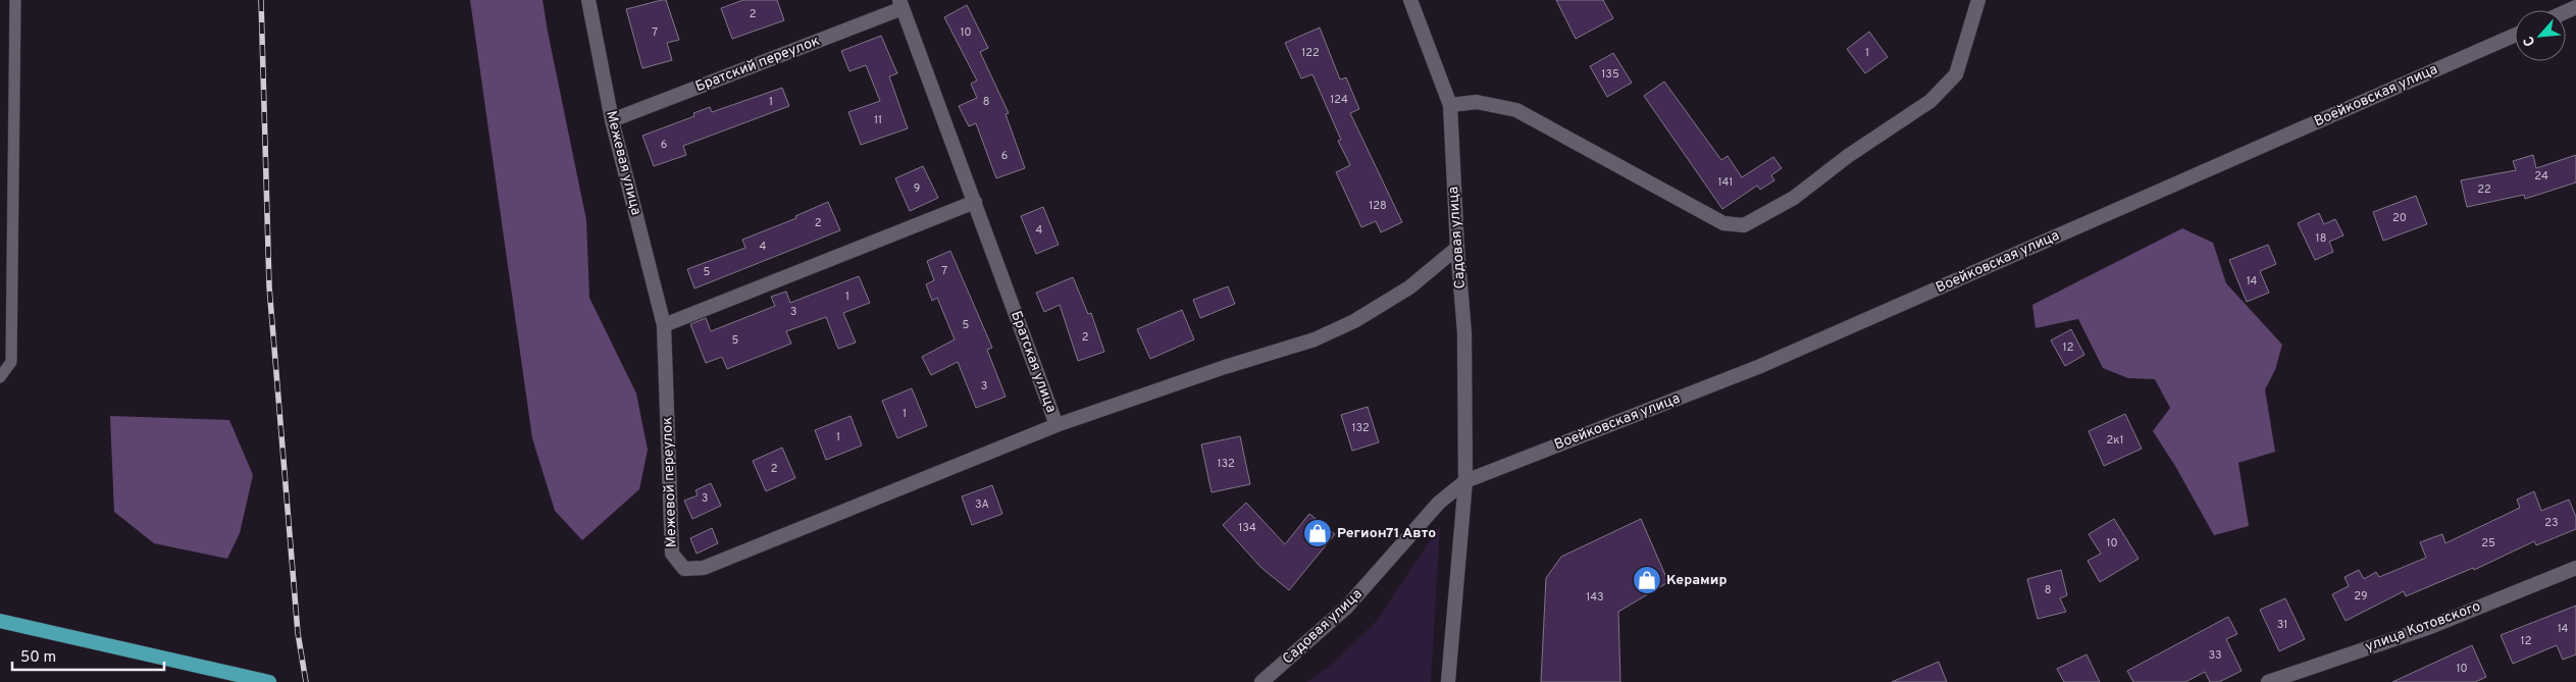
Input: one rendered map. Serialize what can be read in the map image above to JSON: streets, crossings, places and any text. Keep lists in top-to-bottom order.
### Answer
{
  "streets": {
    "street": [
      "Братский переулок",
      "Воейковская улица",
      "Межевая улица",
      "Садовая улица",
      "Братская улица",
      "Межевой переулок",
      "улица Котовского"
    ]
  },
  "crossings": [
    ["Братский переулок", "Межевая улица"],
    ["Братский переулок", "Братская улица"],
    ["Воейковская улица", "Садовая улица"],
    ["Межевая улица", "Межевой переулок"],
    ["Садовая улица", "Братская улица"],
    ["Братская улица", "Межевой переулок"]
  ],
  "places": {
    "shop": ["Регион71 Авто", "Керамир"]
  },
  "house_numbers": [
    "2",
    "7",
    "10",
    "122",
    "1",
    "135",
    "124",
    "1",
    "8",
    "11",
    "6",
    "6",
    "24",
    "141",
    "9",
    "22",
    "128",
    "20",
    "2",
    "4",
    "18",
    "4",
    "7",
    "5",
    "14",
    "1",
    "3",
    "5",
    "2",
    "5",
    "12",
    "3",
    "1",
    "132",
    "1",
    "2к1",
    "132",
    "2",
    "3",
    "3А",
    "23",
    "134",
    "10",
    "25",
    "8",
    "29",
    "143",
    "31",
    "14",
    "12",
    "33",
    "10"
  ],
  "scale_bar": "50 m",
  "north": "bottom left"
}
